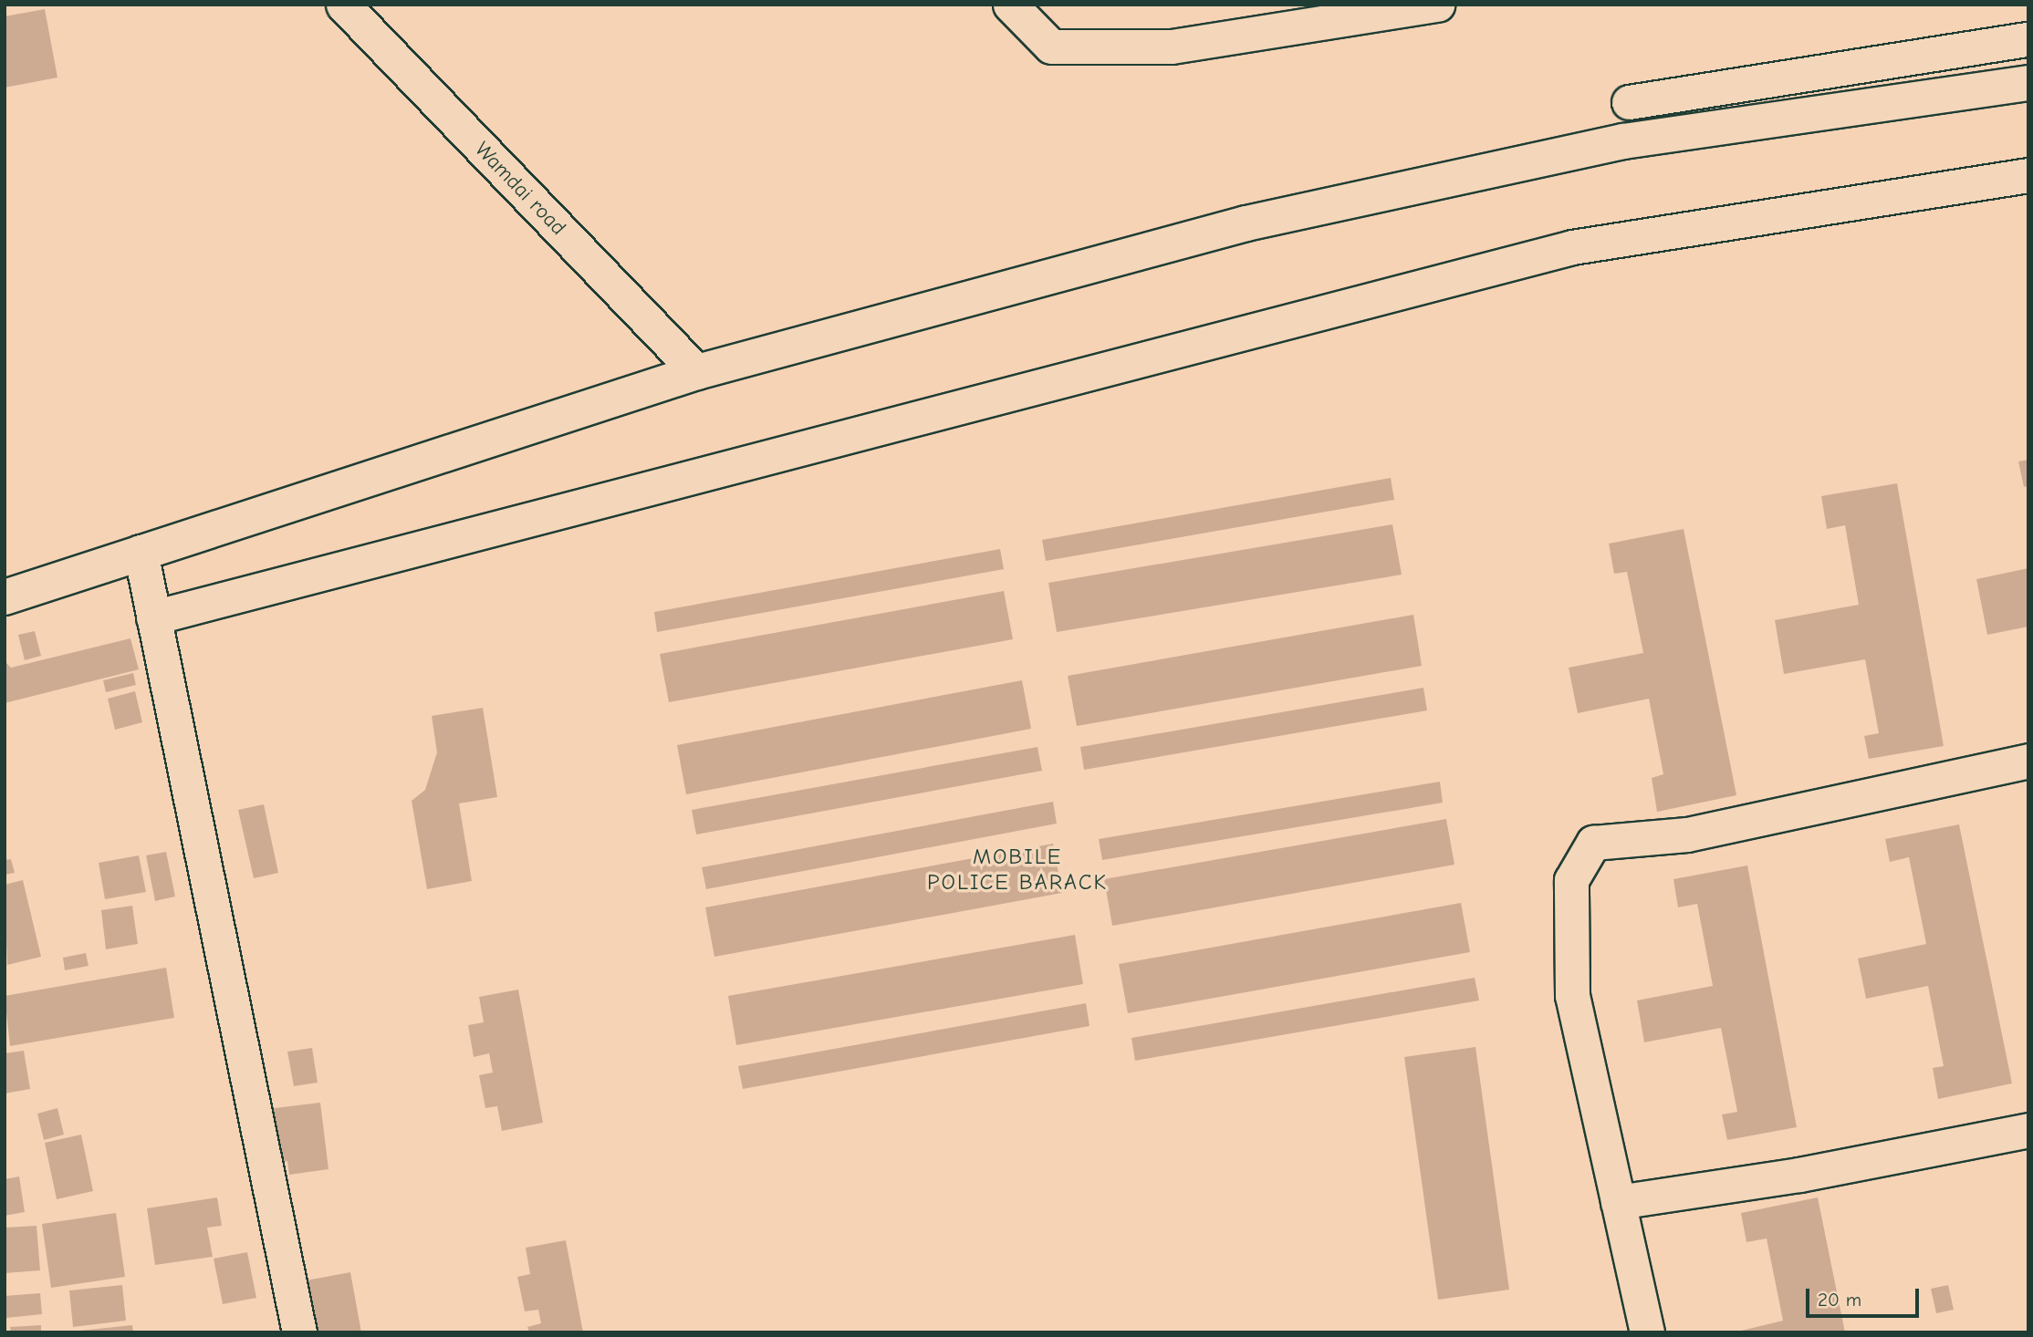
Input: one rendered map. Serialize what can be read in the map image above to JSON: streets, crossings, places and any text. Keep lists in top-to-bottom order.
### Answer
{
  "streets": {
    "street": ["Wamdai road"]
  },
  "districts": ["MOBILE POLICE BARACK"],
  "scale_bar": "20 m"
}
